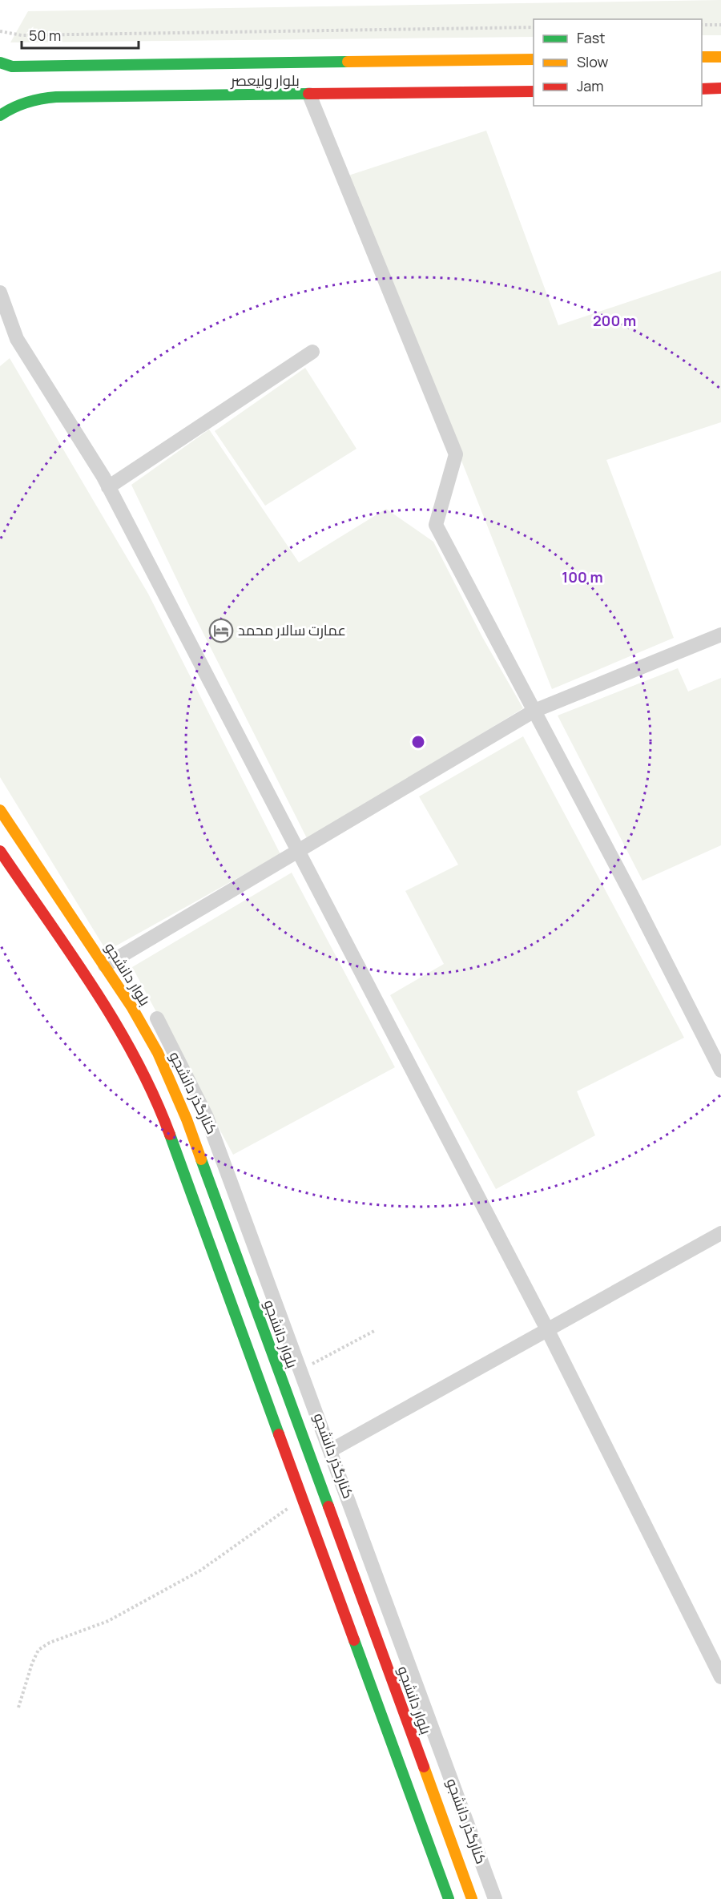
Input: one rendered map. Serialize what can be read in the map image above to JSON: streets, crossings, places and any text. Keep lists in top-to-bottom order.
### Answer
{
  "streets": {
    "main road": ["بلوار ولیعصر", "بلوار دانشجو"],
    "street": ["کنارگذر دانشجو"]
  },
  "places": {
    "hotel": ["عمارت سالار محمد"]
  },
  "legend": ["Fast", "Slow", "Jam"],
  "scale_bar": "50 m",
  "rings": ["200 m", "100 m"]
}
